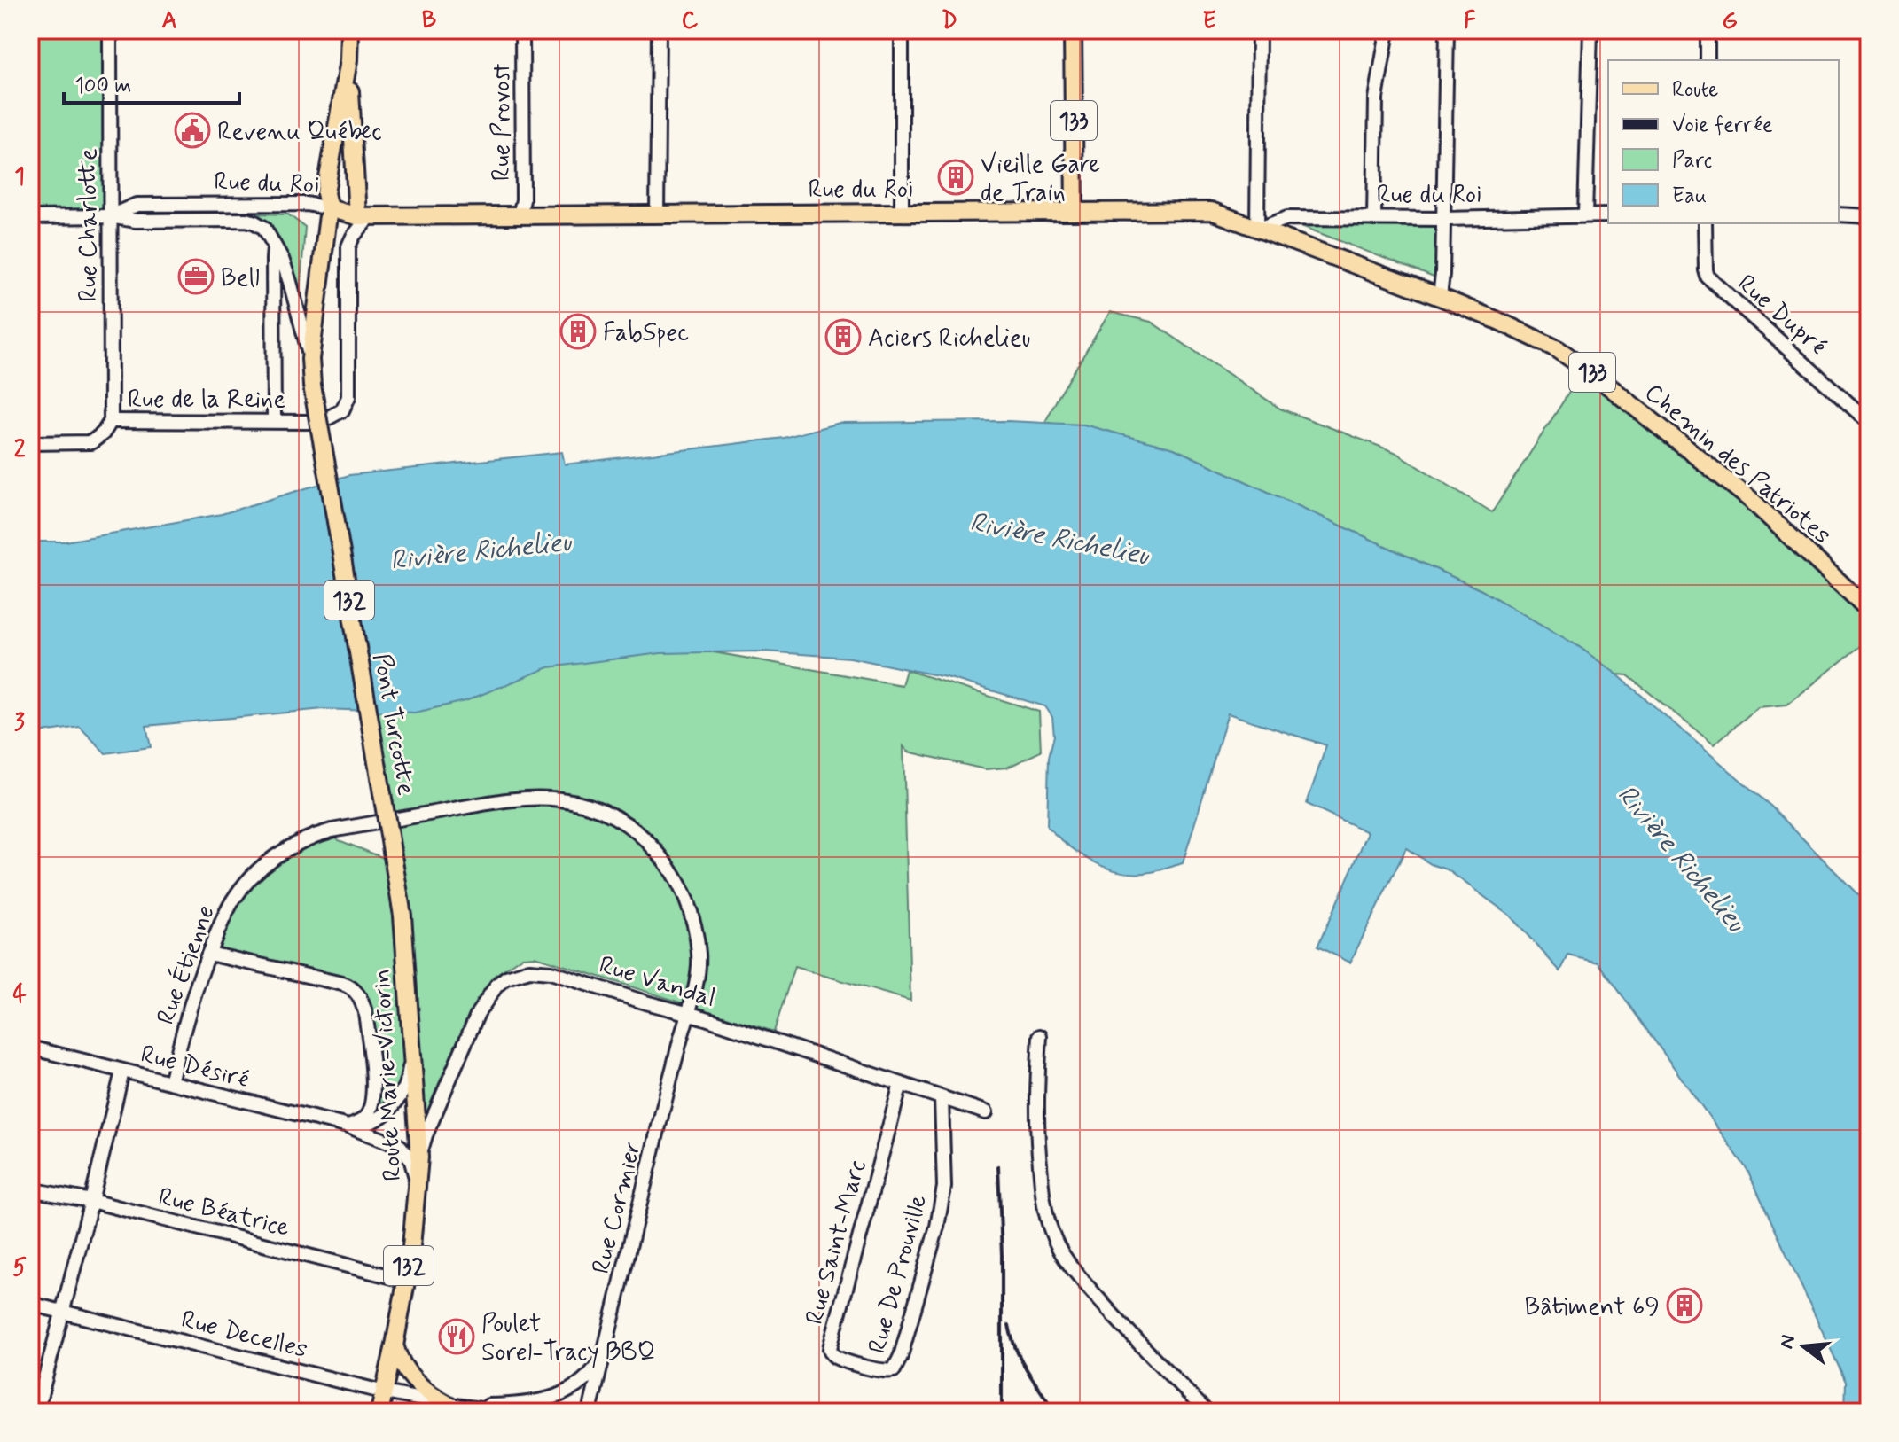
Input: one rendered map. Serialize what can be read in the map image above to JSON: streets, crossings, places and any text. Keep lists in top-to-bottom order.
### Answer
{
  "streets": {
    "main road": [
      "133",
      "Rue du Roi",
      "Chemin des Patriotes",
      "132",
      "Pont Turcotte",
      "Route Marie-Victorin"
    ],
    "street": [
      "Rue Provost",
      "Rue Charlotte",
      "Rue Dupré",
      "Rue de la Reine",
      "Rue Étienne",
      "Rue Vandal",
      "Rue Désiré",
      "Rue Cormier",
      "Rue Béatrice",
      "Rue Saint-Marc",
      "Rue De Prouville",
      "Rue Decelles"
    ]
  },
  "crossings": [
    ["133", "Rue du Roi"],
    ["Rue Provost", "Rue du Roi"],
    ["Rue du Roi", "Rue Charlotte"],
    ["Rue du Roi", "Chemin des Patriotes"],
    ["Rue du Roi", "132"],
    ["Rue du Roi", "Pont Turcotte"],
    ["Rue Charlotte", "Rue de la Reine"],
    ["132", "Pont Turcotte"],
    ["Pont Turcotte", "Route Marie-Victorin"],
    ["Rue Étienne", "Rue Vandal"],
    ["Rue Étienne", "Rue Désiré"],
    ["Rue Étienne", "Rue Cormier"],
    ["Rue Vandal", "Route Marie-Victorin"],
    ["Rue Vandal", "Rue Cormier"],
    ["Rue Vandal", "Rue Saint-Marc"],
    ["Rue Vandal", "Rue De Prouville"],
    ["Rue Désiré", "Route Marie-Victorin"],
    ["Route Marie-Victorin", "Rue Béatrice"],
    ["Route Marie-Victorin", "Rue Decelles"],
    ["Rue Saint-Marc", "Rue De Prouville"]
  ],
  "water": ["Rivière Richelieu"],
  "places": {
    "public building": ["Revenu Québec"],
    "building": [
      "Vieille Gare de Train",
      "FabSpec",
      "Aciers Richelieu",
      "Bâtiment 69"
    ],
    "office": ["Bell"],
    "restaurant": ["Poulet Sorel-Tracy BBQ"]
  },
  "legend": [
    "Route",
    "Voie ferrée",
    "Parc",
    "Eau"
  ],
  "scale_bar": "100 m",
  "north": "left",
  "grid": {
    "columns": [
      "A",
      "B",
      "C",
      "D",
      "E",
      "F",
      "G"
    ],
    "rows": [
      "1",
      "2",
      "3",
      "4",
      "5"
    ]
  }
}
